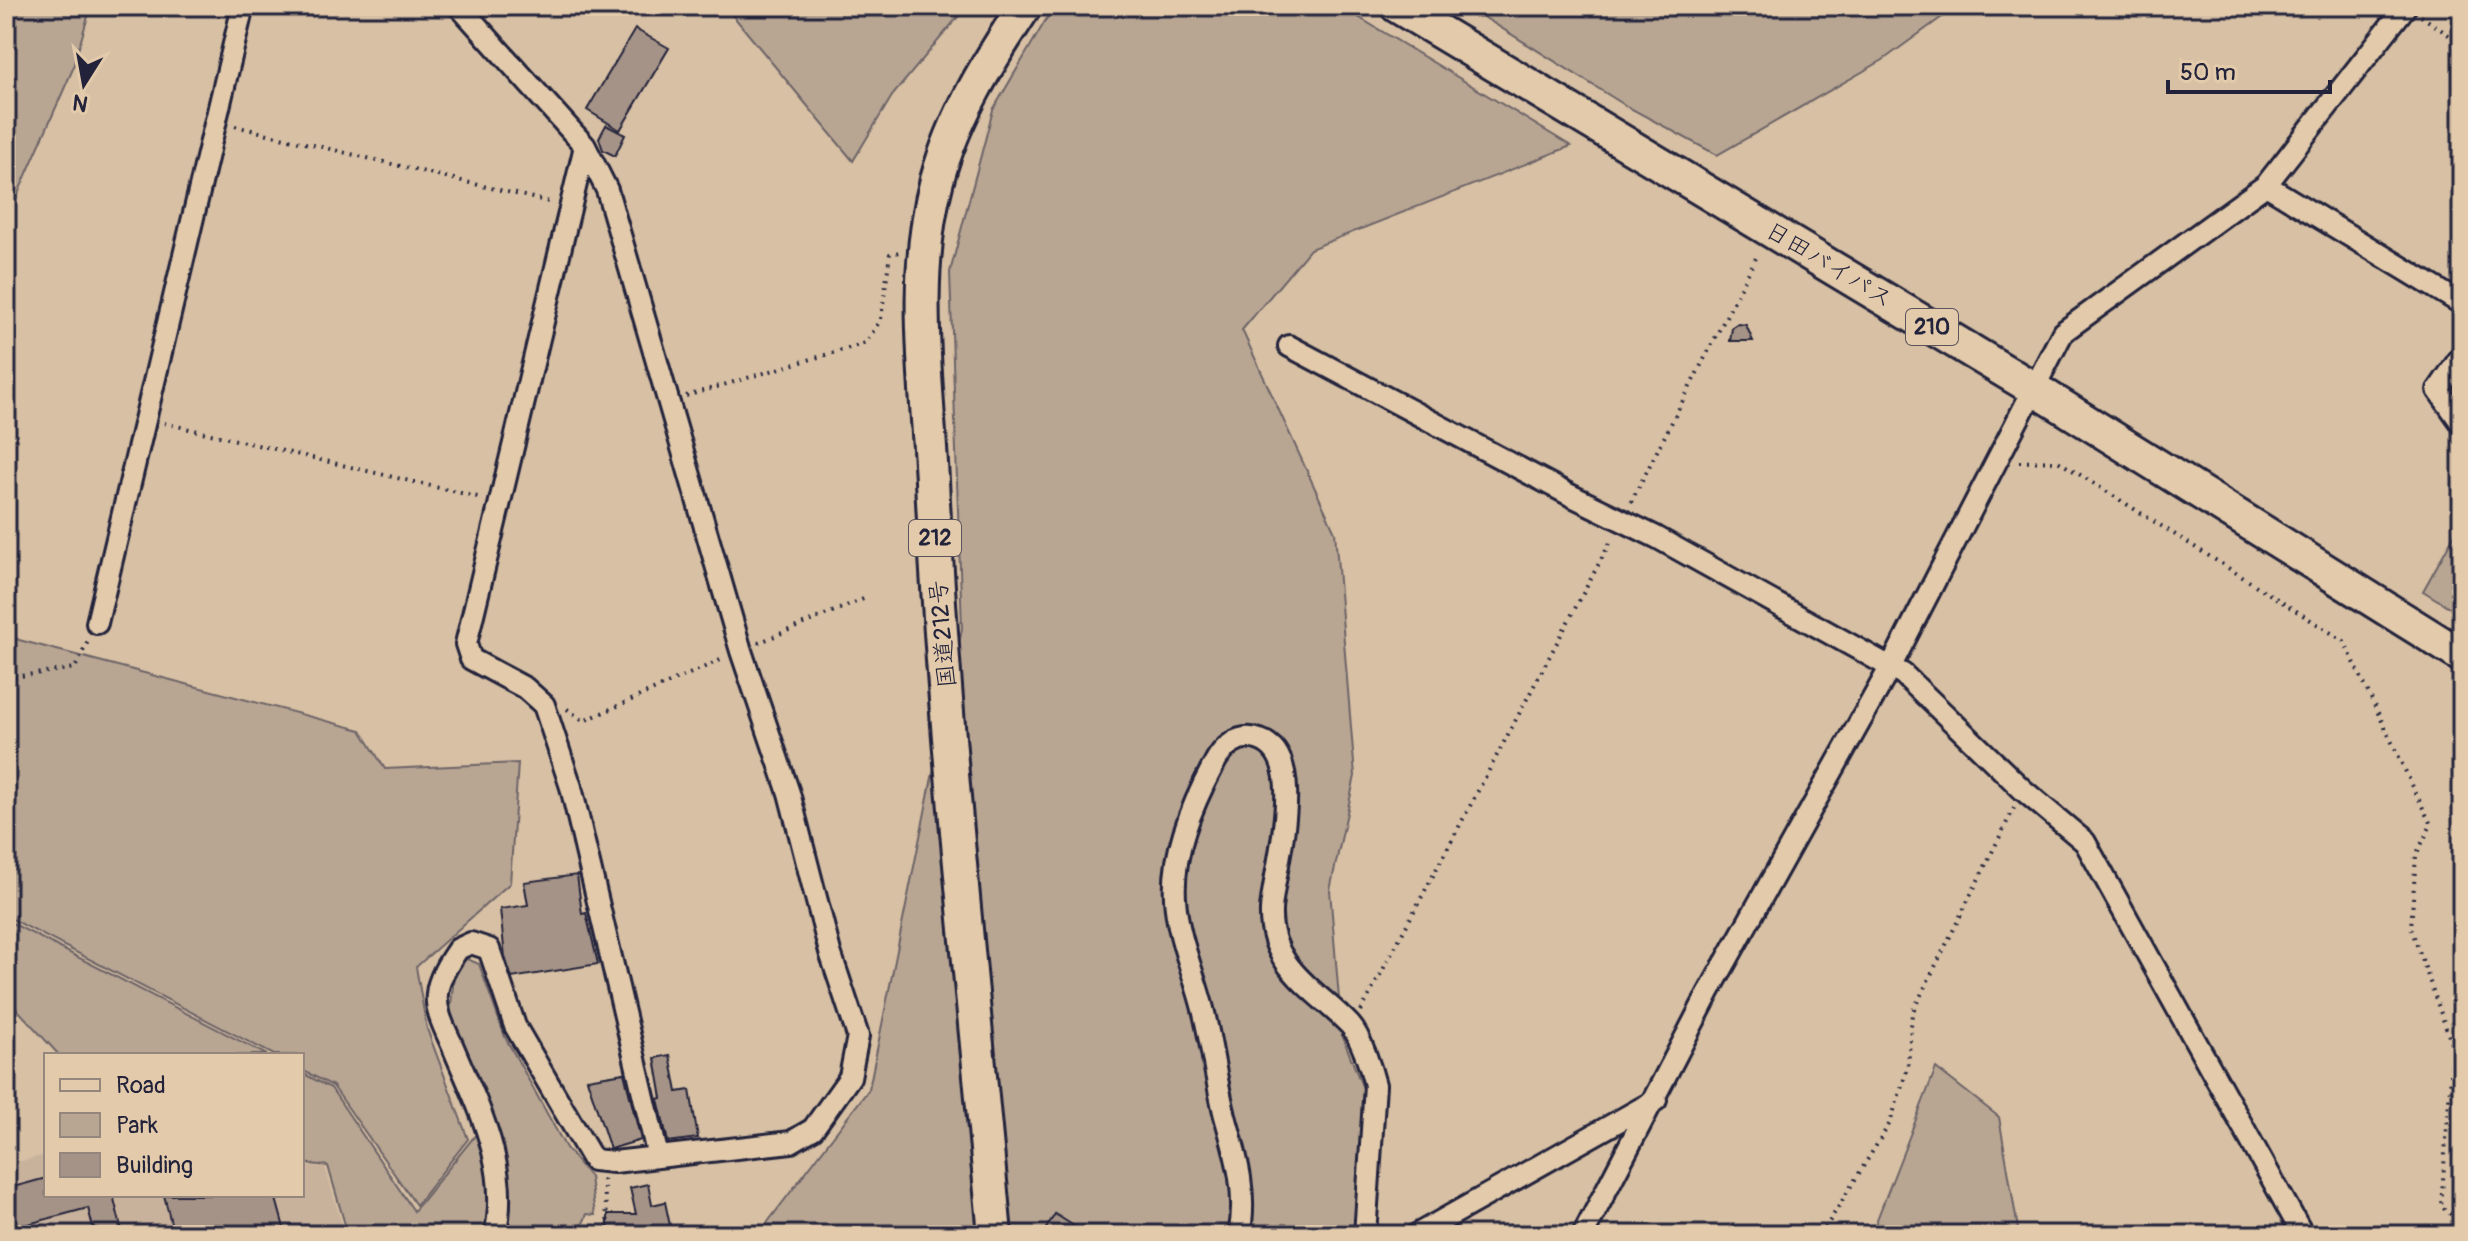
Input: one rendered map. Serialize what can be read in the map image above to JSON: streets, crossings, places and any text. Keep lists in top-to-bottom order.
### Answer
{
  "streets": {
    "highway": [
      "日田バイパス",
      "210",
      "212",
      "国道212号"
    ]
  },
  "legend": ["Road", "Park", "Building"],
  "scale_bar": "50 m",
  "north": "bottom"
}
